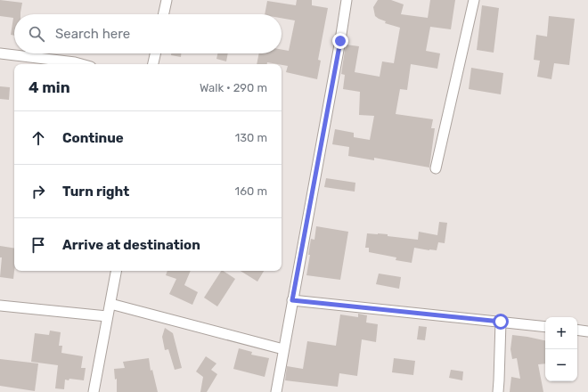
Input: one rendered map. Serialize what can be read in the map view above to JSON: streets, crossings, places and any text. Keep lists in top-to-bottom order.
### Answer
{
  "page": {
    "search": "Search here",
    "heading": ["4 min", "Walk · 290 m"],
    "list": [
      ["Continue", "130 m"],
      ["Turn right", "160 m"],
      "Arrive at destination"
    ],
    "map_buttons": ["+", "−"]
  }
}
